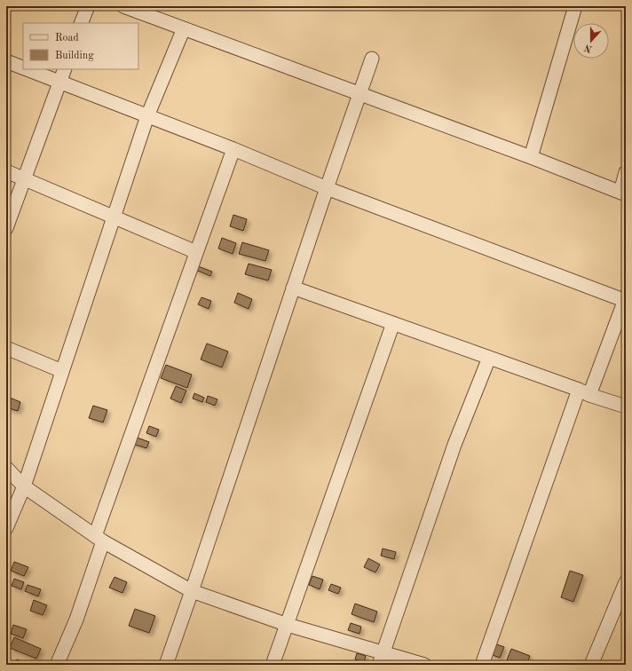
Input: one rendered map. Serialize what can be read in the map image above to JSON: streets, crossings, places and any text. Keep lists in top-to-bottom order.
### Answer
{
  "legend": ["Road", "Building"],
  "north": "bottom"
}
